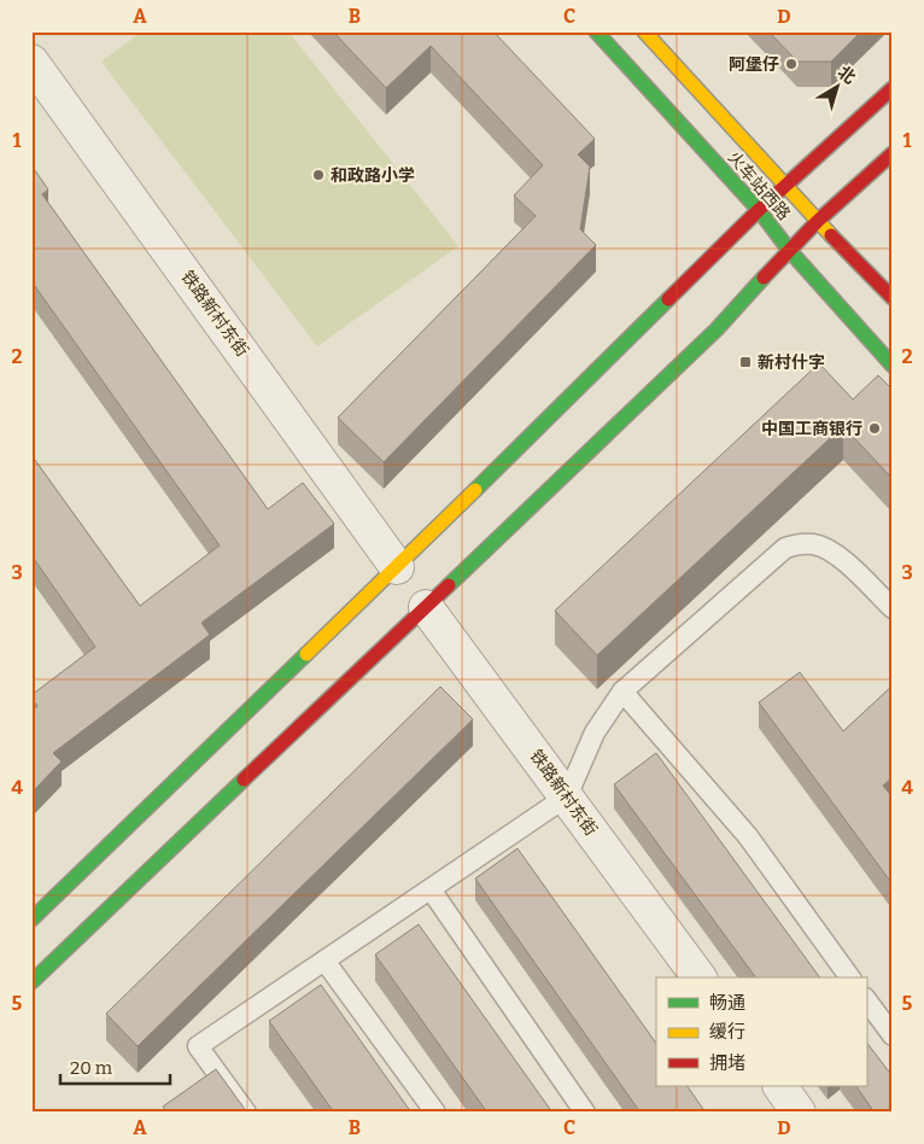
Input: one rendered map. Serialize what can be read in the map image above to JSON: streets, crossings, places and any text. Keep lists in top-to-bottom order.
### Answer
{
  "streets": {
    "street": ["火车站西路", "铁路新村东街"]
  },
  "places": {
    "other": ["阿堡仔", "和政路小学", "中国工商银行"],
    "transit": ["新村什字"]
  },
  "legend": ["畅通", "缓行", "拥堵"],
  "scale_bar": "20 m",
  "north": "top right",
  "grid": {
    "columns": [
      "A",
      "B",
      "C",
      "D"
    ],
    "rows": [
      "1",
      "2",
      "3",
      "4",
      "5"
    ]
  }
}
